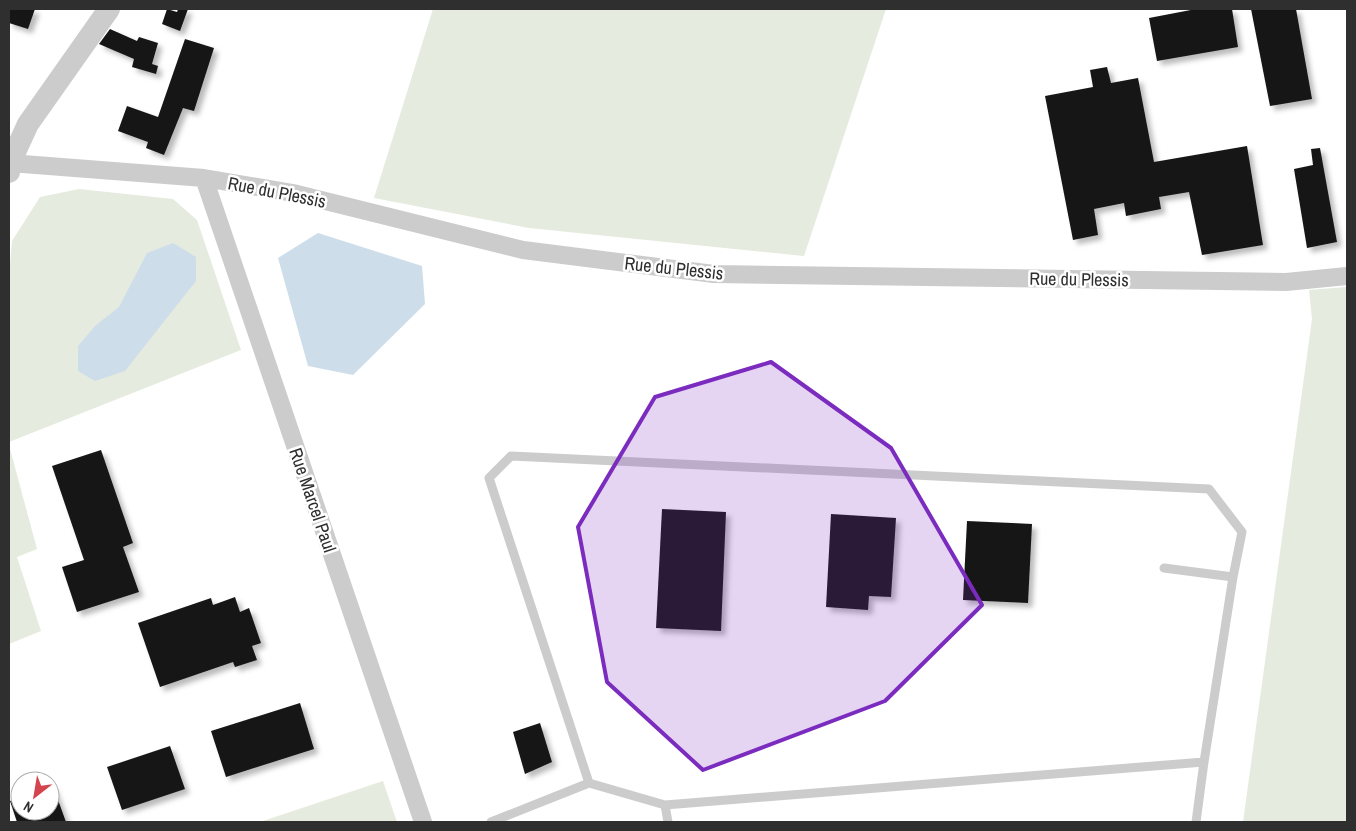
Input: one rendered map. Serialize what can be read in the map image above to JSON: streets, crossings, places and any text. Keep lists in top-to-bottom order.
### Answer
{
  "streets": {
    "street": ["Rue du Plessis", "Rue Marcel Paul"]
  },
  "crossings": [
    ["Rue du Plessis", "Rue Marcel Paul"]
  ],
  "north": "bottom left"
}
